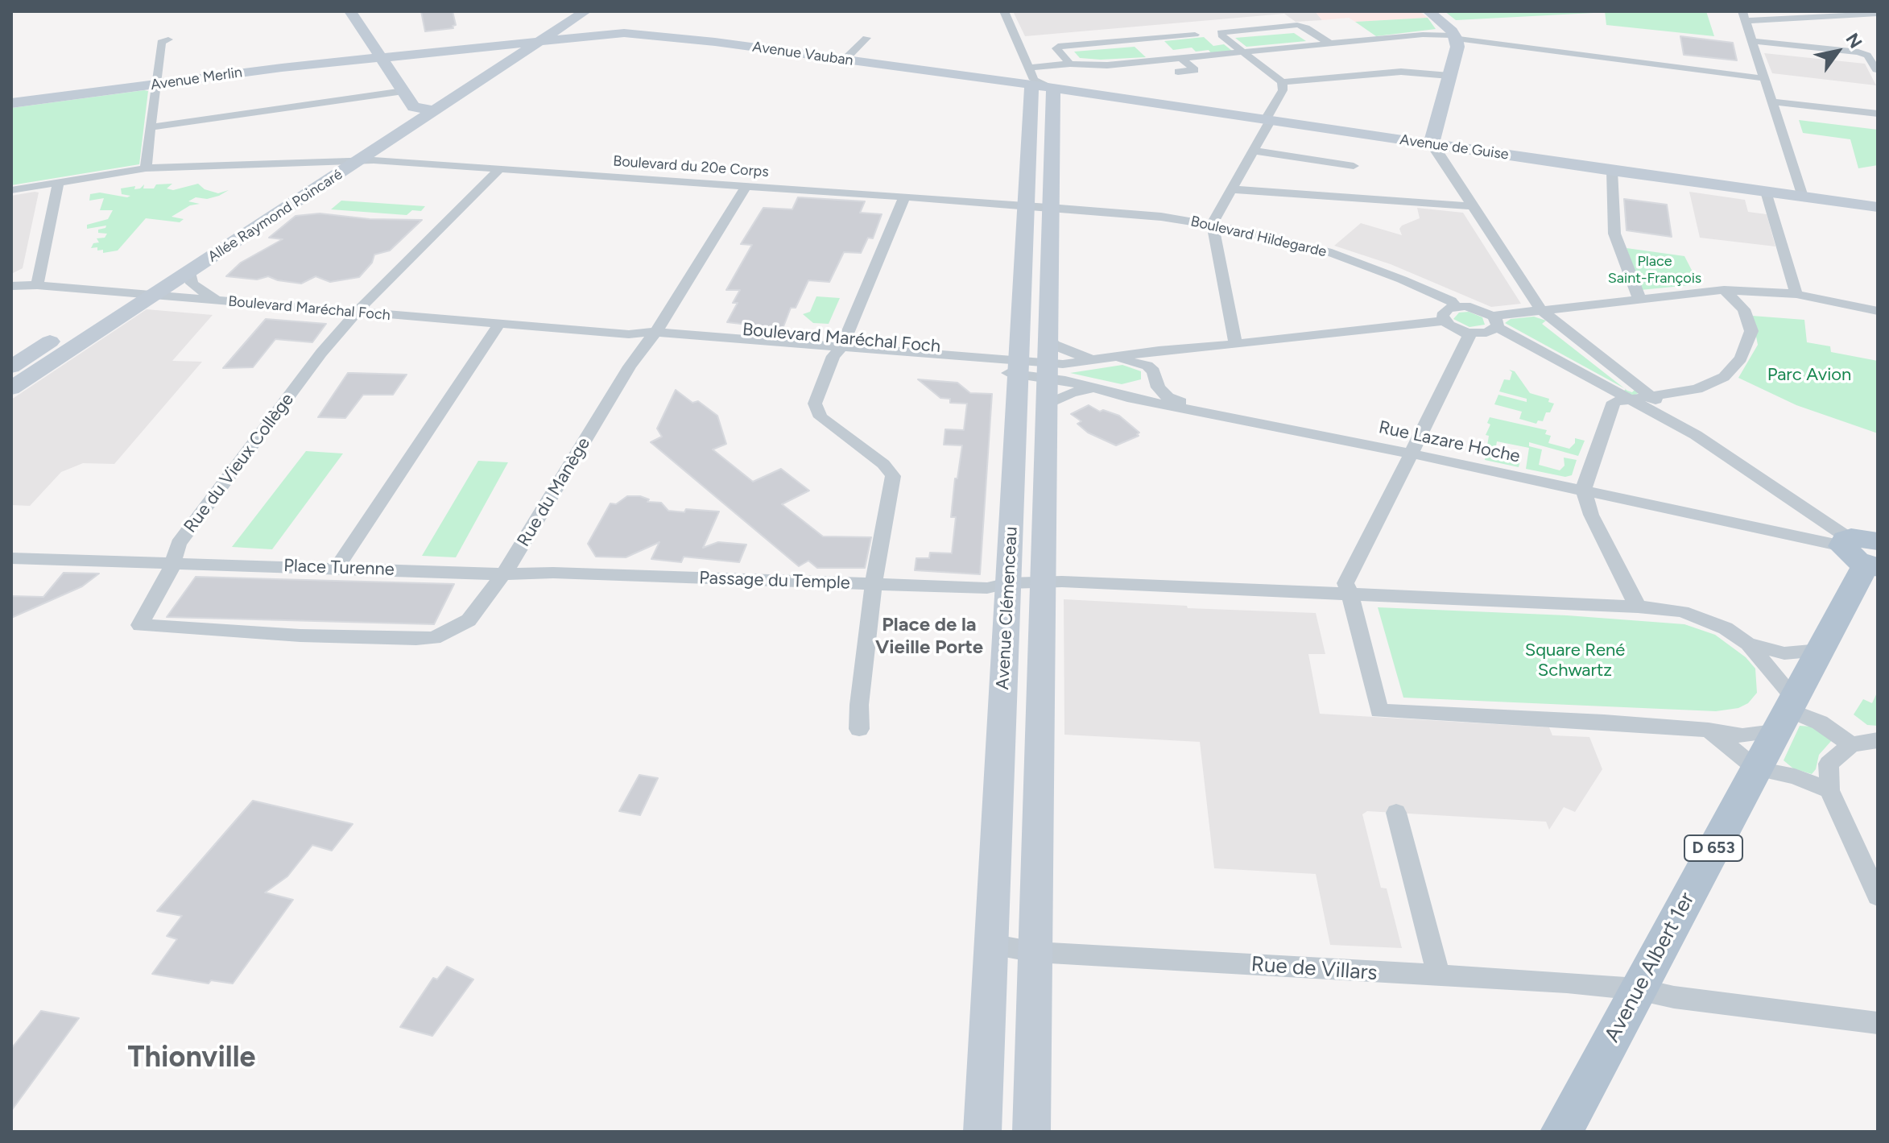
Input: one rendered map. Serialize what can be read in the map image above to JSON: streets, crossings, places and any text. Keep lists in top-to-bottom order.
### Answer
{
  "streets": {
    "main road": ["D 653", "Avenue Albert 1er"],
    "street": [
      "Avenue Vauban",
      "Avenue Merlin",
      "Avenue de Guise",
      "Boulevard du 20e Corps",
      "Allée Raymond Poincaré",
      "Boulevard Hildegarde",
      "Boulevard Maréchal Foch",
      "Rue Lazare Hoche",
      "Rue du Vieux Collège",
      "Rue du Manège",
      "Place Turenne",
      "Passage du Temple",
      "Avenue Clémenceau",
      "Rue de Villars"
    ]
  },
  "crossings": [
    ["Avenue Vauban", "Avenue Merlin"],
    ["Avenue Vauban", "Avenue de Guise"],
    ["Avenue Vauban", "Allée Raymond Poincaré"],
    ["Avenue Vauban", "Avenue Clémenceau"],
    ["Avenue de Guise", "Avenue Clémenceau"],
    ["Boulevard du 20e Corps", "Allée Raymond Poincaré"],
    ["Boulevard du 20e Corps", "Boulevard Hildegarde"],
    ["Boulevard du 20e Corps", "Rue du Vieux Collège"],
    ["Boulevard du 20e Corps", "Rue du Manège"],
    ["Boulevard du 20e Corps", "Avenue Clémenceau"],
    ["Allée Raymond Poincaré", "Boulevard Maréchal Foch"],
    ["Boulevard Hildegarde", "Avenue Clémenceau"],
    ["Boulevard Maréchal Foch", "Rue Lazare Hoche"],
    ["Boulevard Maréchal Foch", "Rue du Vieux Collège"],
    ["Boulevard Maréchal Foch", "Rue du Manège"],
    ["Boulevard Maréchal Foch", "Avenue Clémenceau"],
    ["Rue Lazare Hoche", "Avenue Clémenceau"],
    ["Rue Lazare Hoche", "Avenue Albert 1er"],
    ["Rue du Vieux Collège", "Rue du Manège"],
    ["Rue du Vieux Collège", "Place Turenne"],
    ["Rue du Manège", "Place Turenne"],
    ["Rue du Manège", "Passage du Temple"],
    ["Place Turenne", "Passage du Temple"],
    ["Passage du Temple", "Avenue Clémenceau"],
    ["Avenue Clémenceau", "Rue de Villars"],
    ["Avenue Albert 1er", "Rue de Villars"]
  ],
  "districts": ["Place de la Vieille Porte", "Thionville"],
  "parks": ["Place Saint-François", "Parc Avion", "Square René Schwartz"],
  "north": "top right"
}
